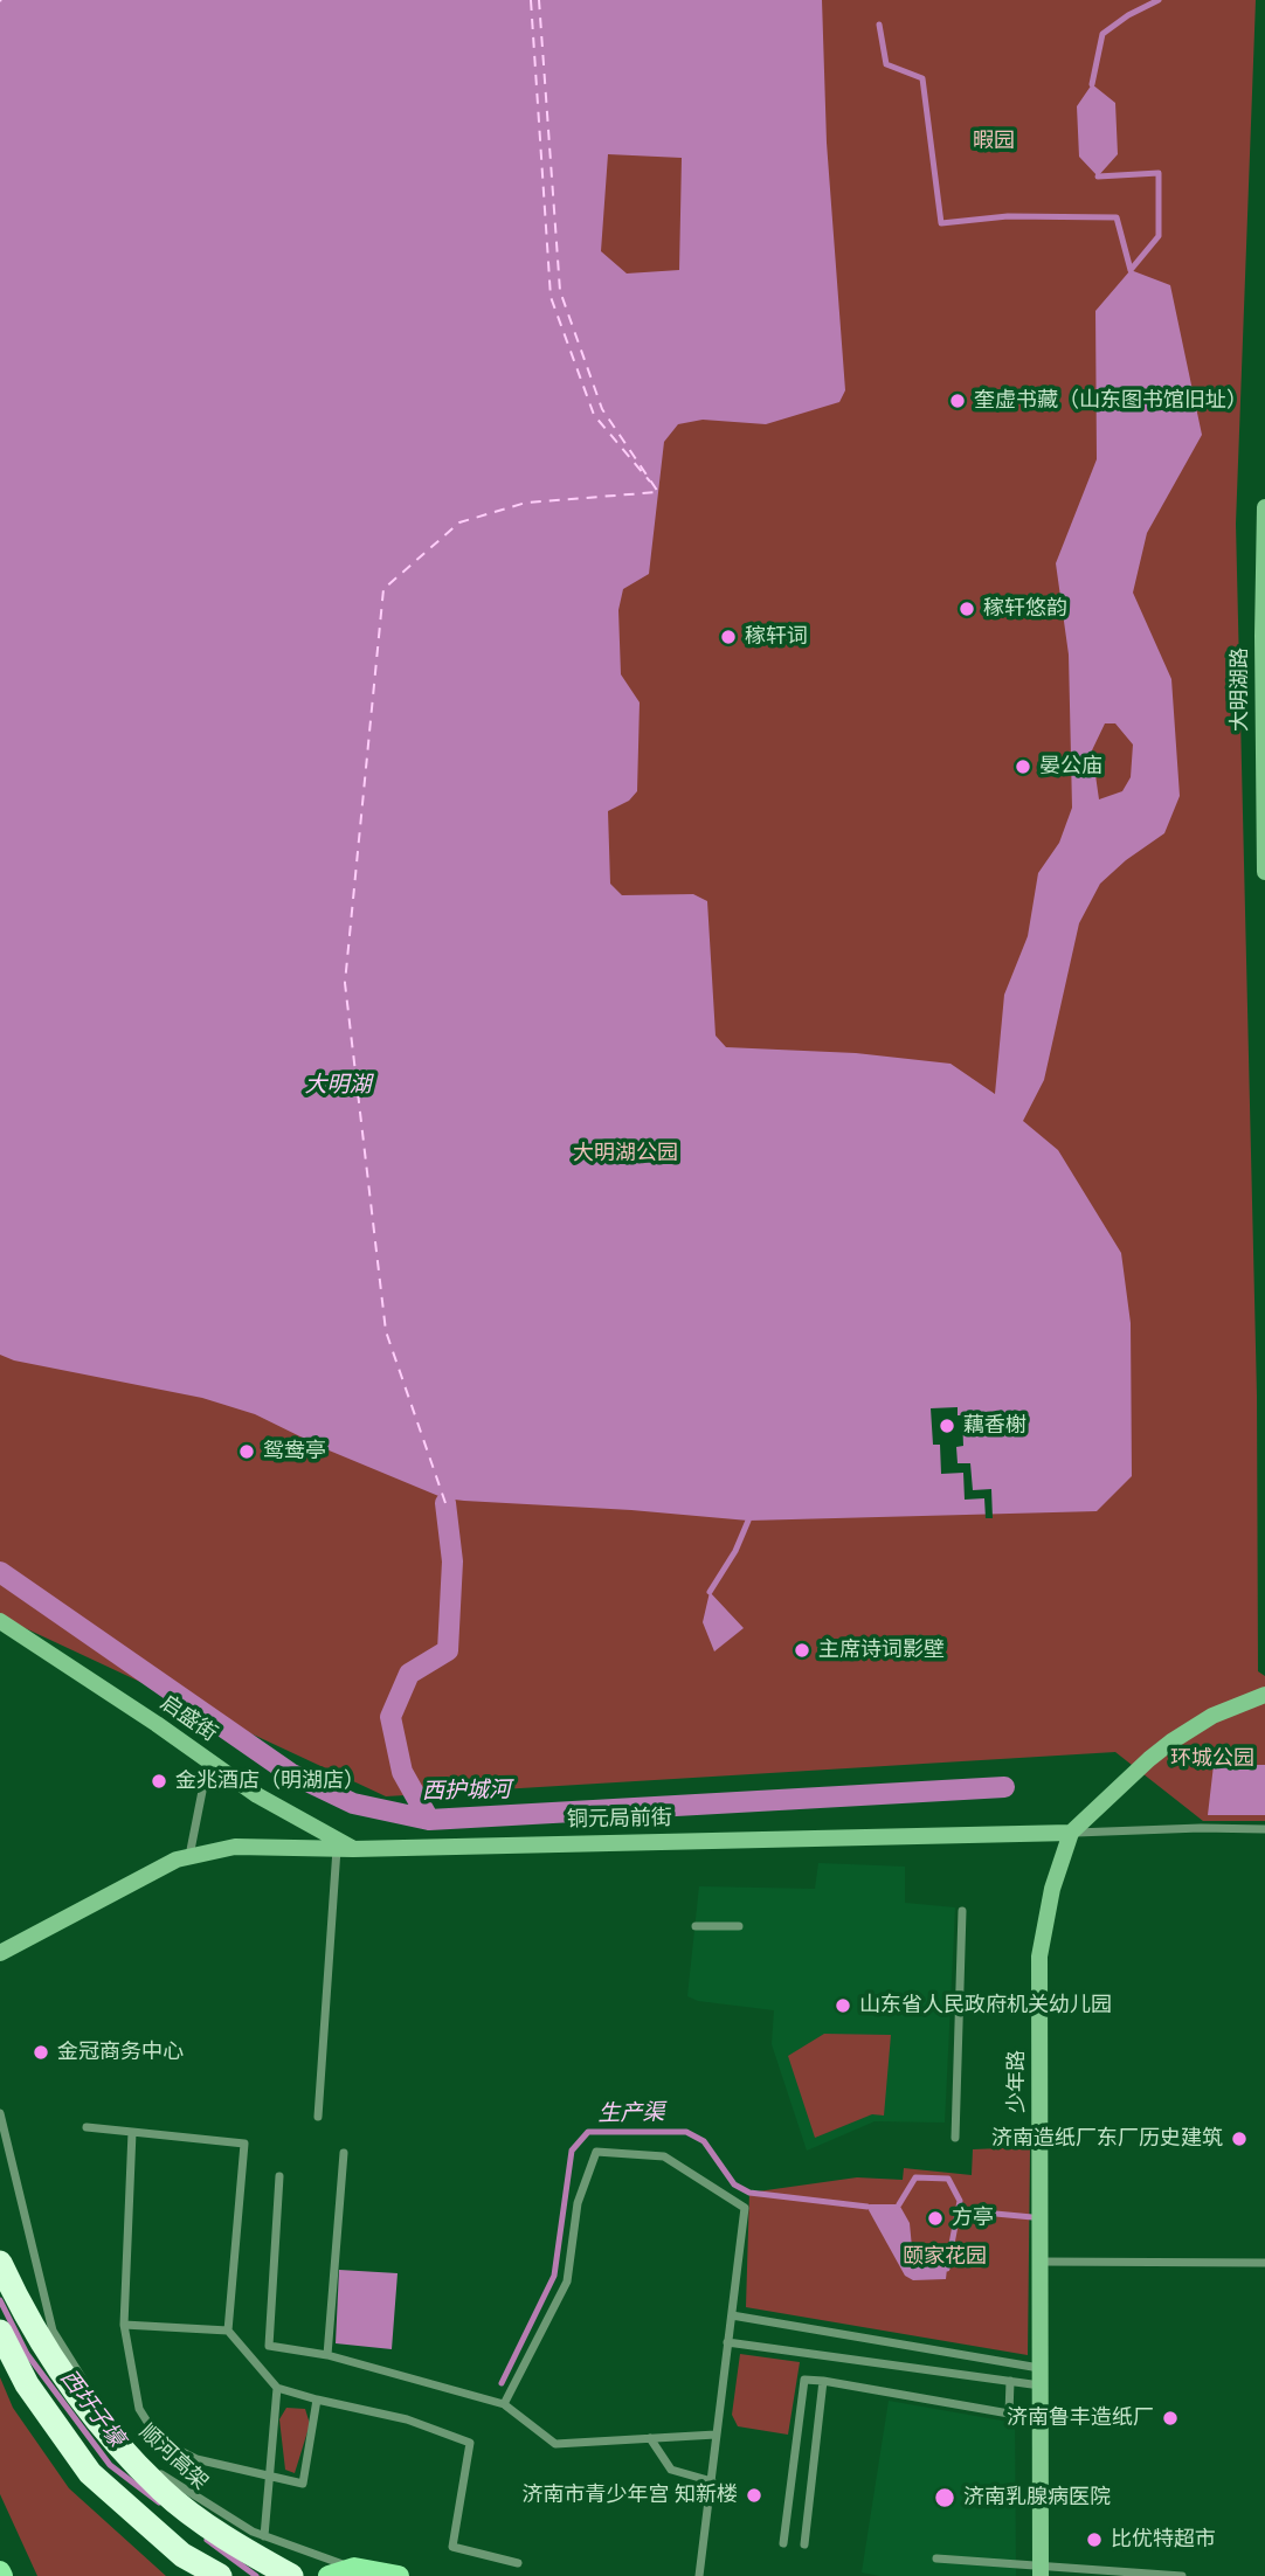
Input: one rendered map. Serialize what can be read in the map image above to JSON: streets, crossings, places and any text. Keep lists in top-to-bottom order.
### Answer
{
  "streets": {
    "highway": ["顺河高架"],
    "street": [
      "大明湖路",
      "启盛街",
      "铜元局前街",
      "少年路"
    ]
  },
  "crossings": [
    ["启盛街", "铜元局前街"],
    ["铜元局前街", "少年路"]
  ],
  "water": [
    "大明湖",
    "西护城河",
    "生产渠",
    "西圩子壕"
  ],
  "parks": [
    "暇园",
    "大明湖公园",
    "环城公园",
    "颐家花园"
  ],
  "places": [
    "奎虚书藏（山东图书馆旧址）",
    "稼轩悠韵",
    "稼轩词",
    "晏公庙",
    "藕香榭",
    "鸳鸯亭",
    "主席诗词影壁",
    "金兆酒店（明湖店）",
    "山东省人民政府机关幼儿园",
    "金冠商务中心",
    "济南造纸厂东厂历史建筑",
    "方亭",
    "济南鲁丰造纸厂",
    "济南市青少年宫 知新楼",
    "济南乳腺病医院",
    "比优特超市"
  ]
}
